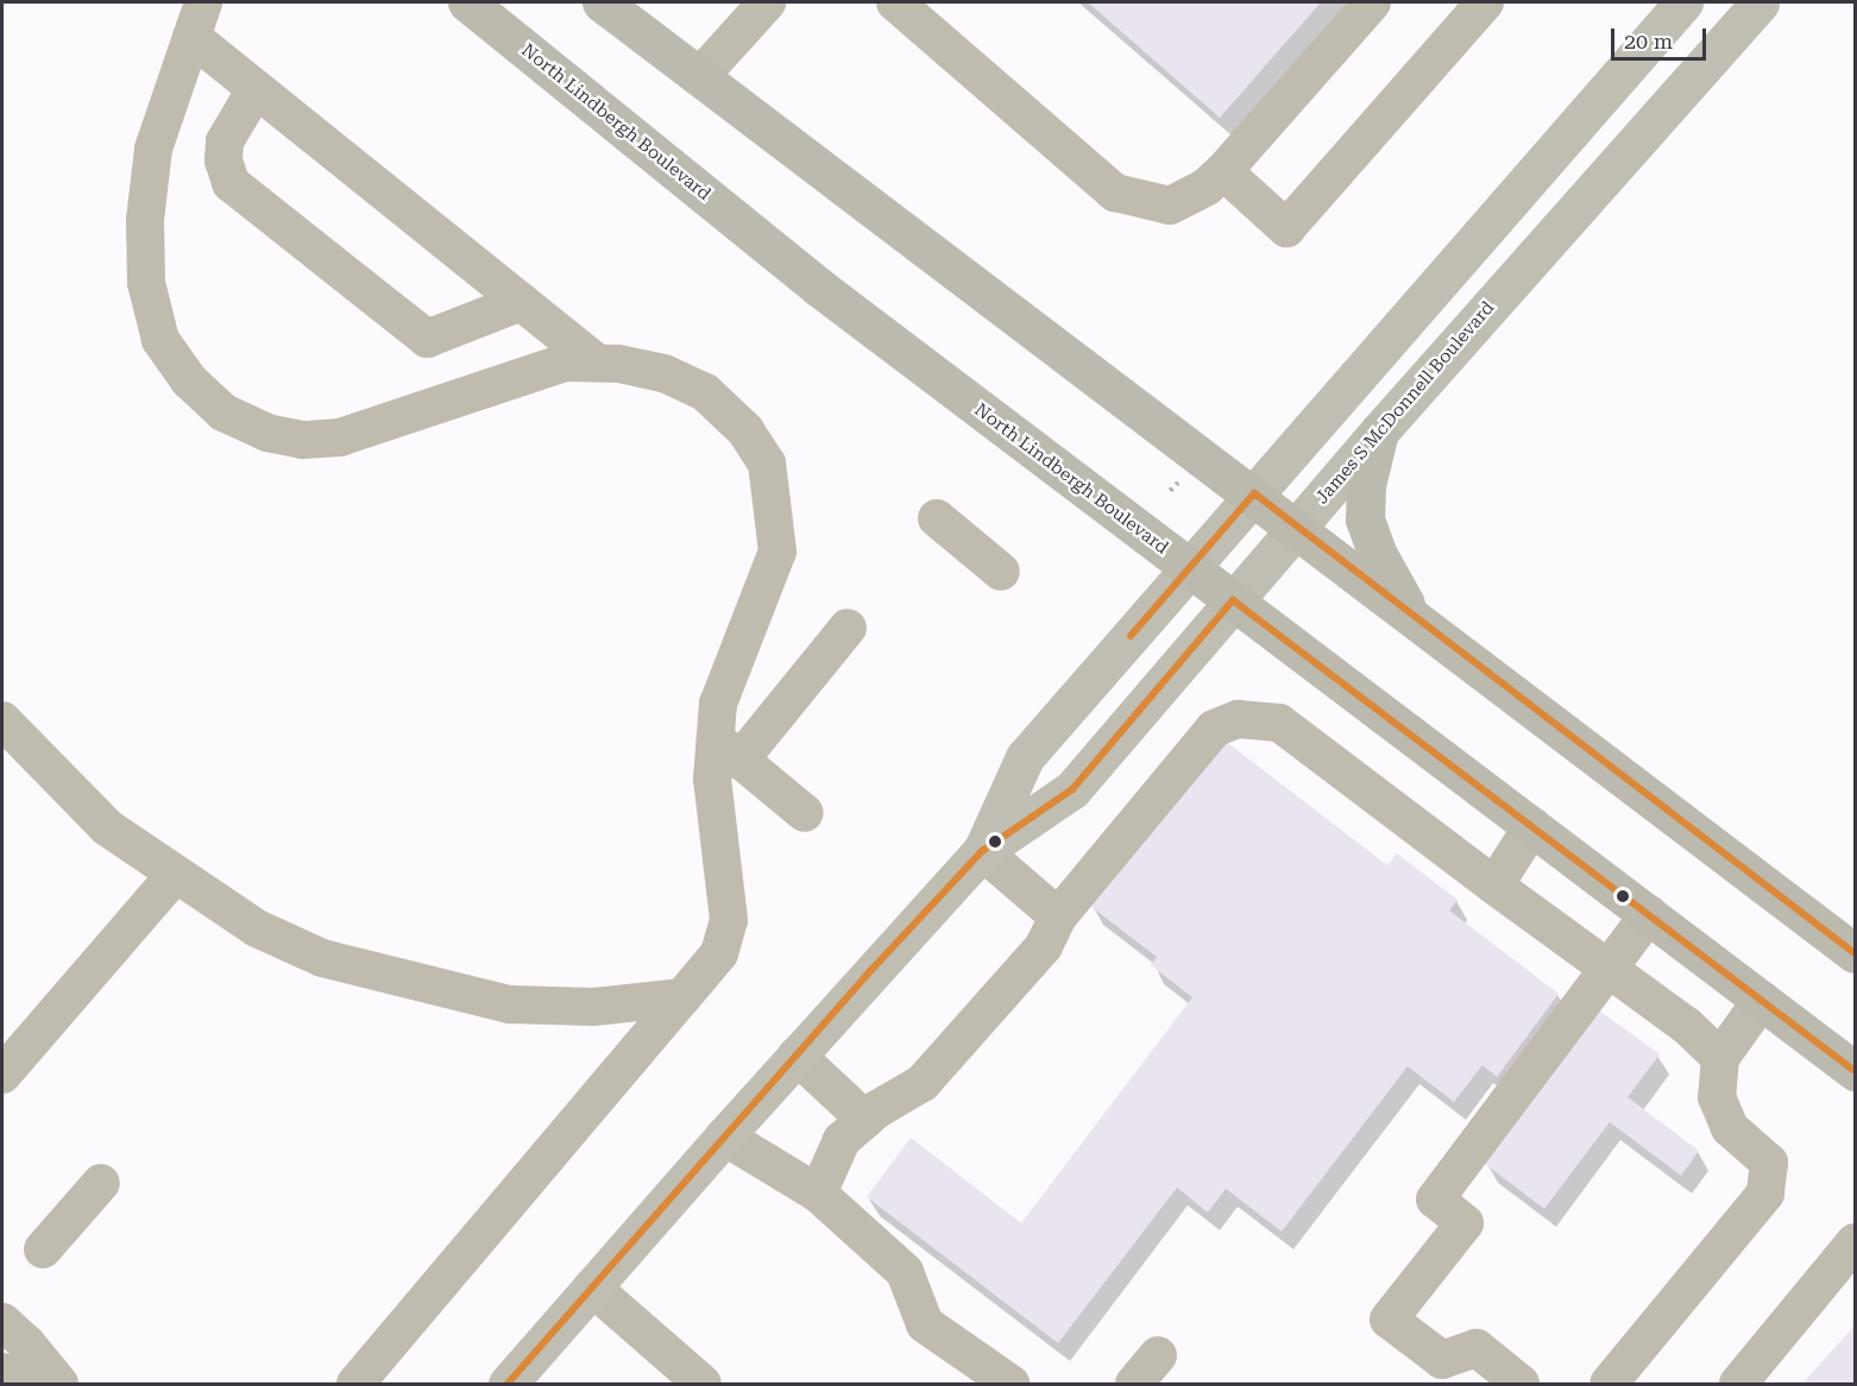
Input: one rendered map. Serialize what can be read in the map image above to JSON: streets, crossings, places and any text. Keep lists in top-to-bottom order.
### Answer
{
  "streets": {
    "highway": ["North Lindbergh Boulevard"],
    "main road": ["James S McDonnell Boulevard"]
  },
  "crossings": [
    ["North Lindbergh Boulevard", "James S McDonnell Boulevard"]
  ],
  "scale_bar": "20 m"
}
